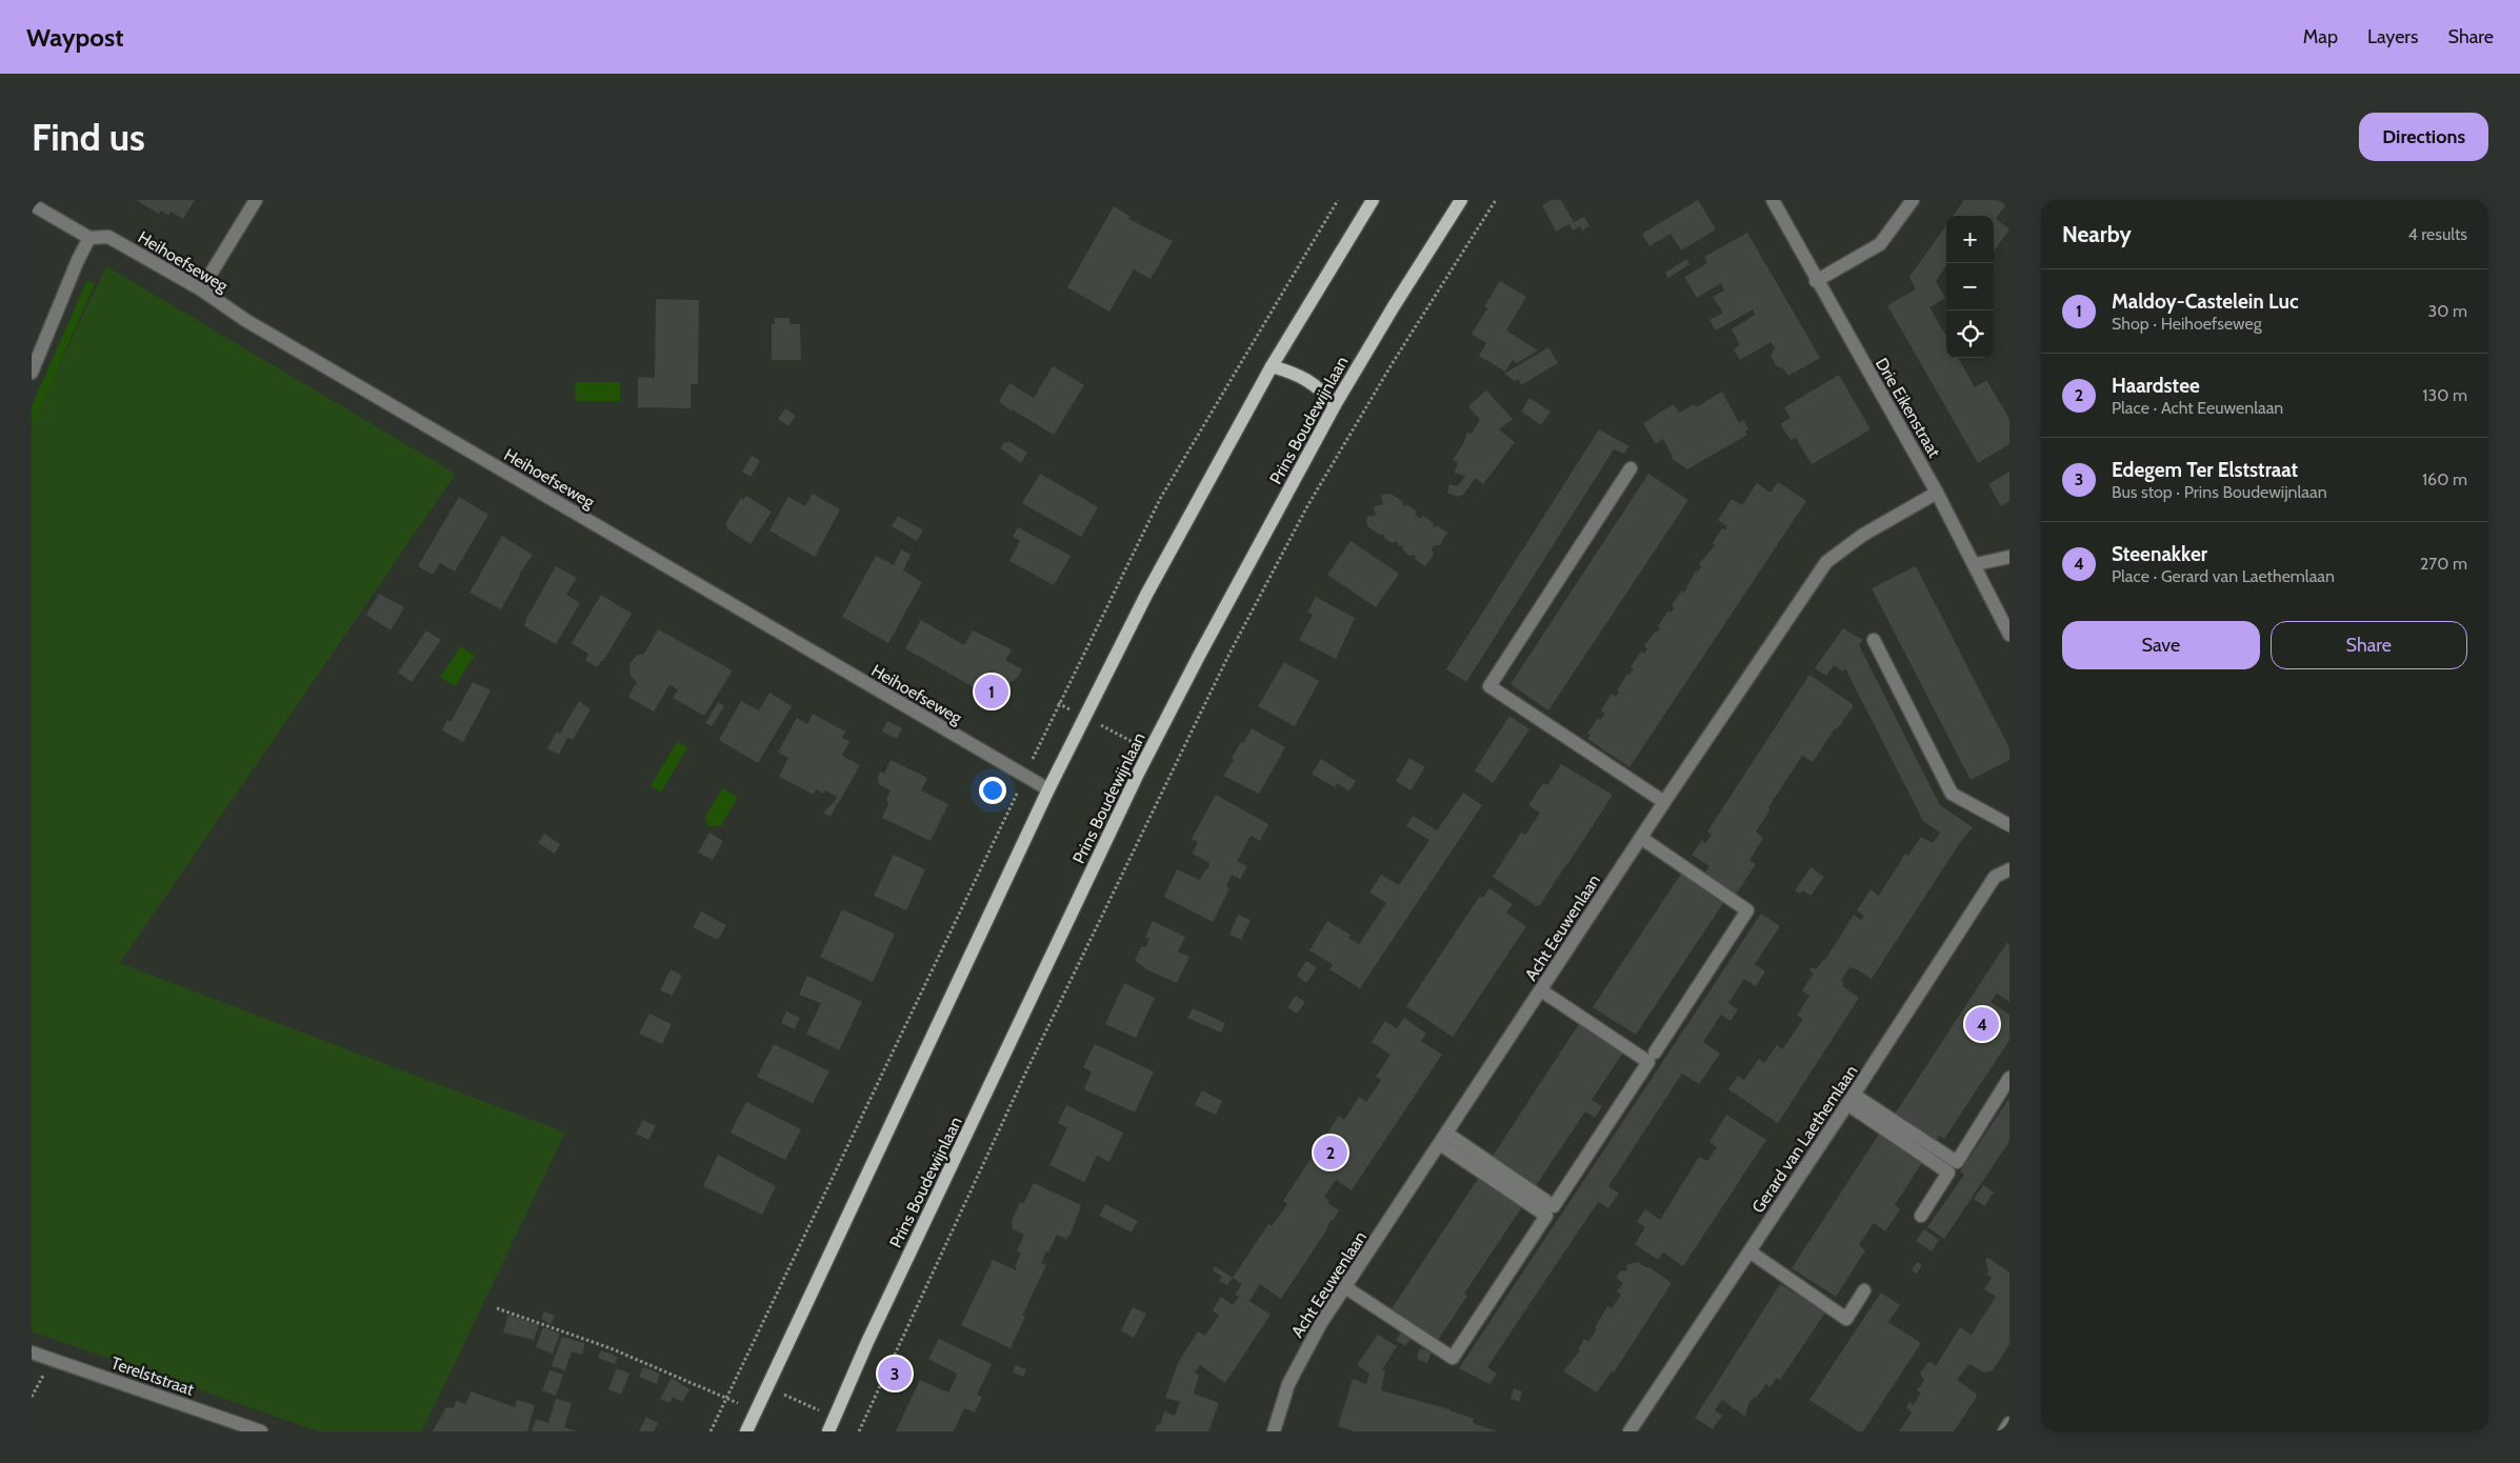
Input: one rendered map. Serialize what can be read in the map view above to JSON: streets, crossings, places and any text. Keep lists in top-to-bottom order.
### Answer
{
  "streets": {
    "main road": ["Prins Boudewijnlaan"],
    "street": [
      "Heihoefseweg",
      "Drie Eikenstraat",
      "Acht Eeuwenlaan",
      "Gerard van Laethemlaan",
      "Terelststraat"
    ]
  },
  "crossings": [
    ["Drie Eikenstraat", "Acht Eeuwenlaan"]
  ],
  "page": {
    "header": "Waypost",
    "nav": ["Map", "Layers", "Share"],
    "buttons": [
      "Directions",
      ["Save", "Share"]
    ],
    "title": "Find us",
    "heading": ["Nearby", "4 results"],
    "map_buttons": ["+", "−"],
    "list": [
      {
        "mark": "1",
        "name": "Maldoy-Castelein Luc",
        "note": "Shop · Heihoefseweg",
        "value": "30 m"
      },
      {
        "mark": "2",
        "name": "Haardstee",
        "note": "Place · Acht Eeuwenlaan",
        "value": "130 m"
      },
      {
        "mark": "3",
        "name": "Edegem Ter Elststraat",
        "note": "Bus stop · Prins Boudewijnlaan",
        "value": "160 m"
      },
      {
        "mark": "4",
        "name": "Steenakker",
        "note": "Place · Gerard van Laethemlaan",
        "value": "270 m"
      }
    ],
    "pins": [
      "1",
      "4",
      "2",
      "3"
    ]
  }
}
